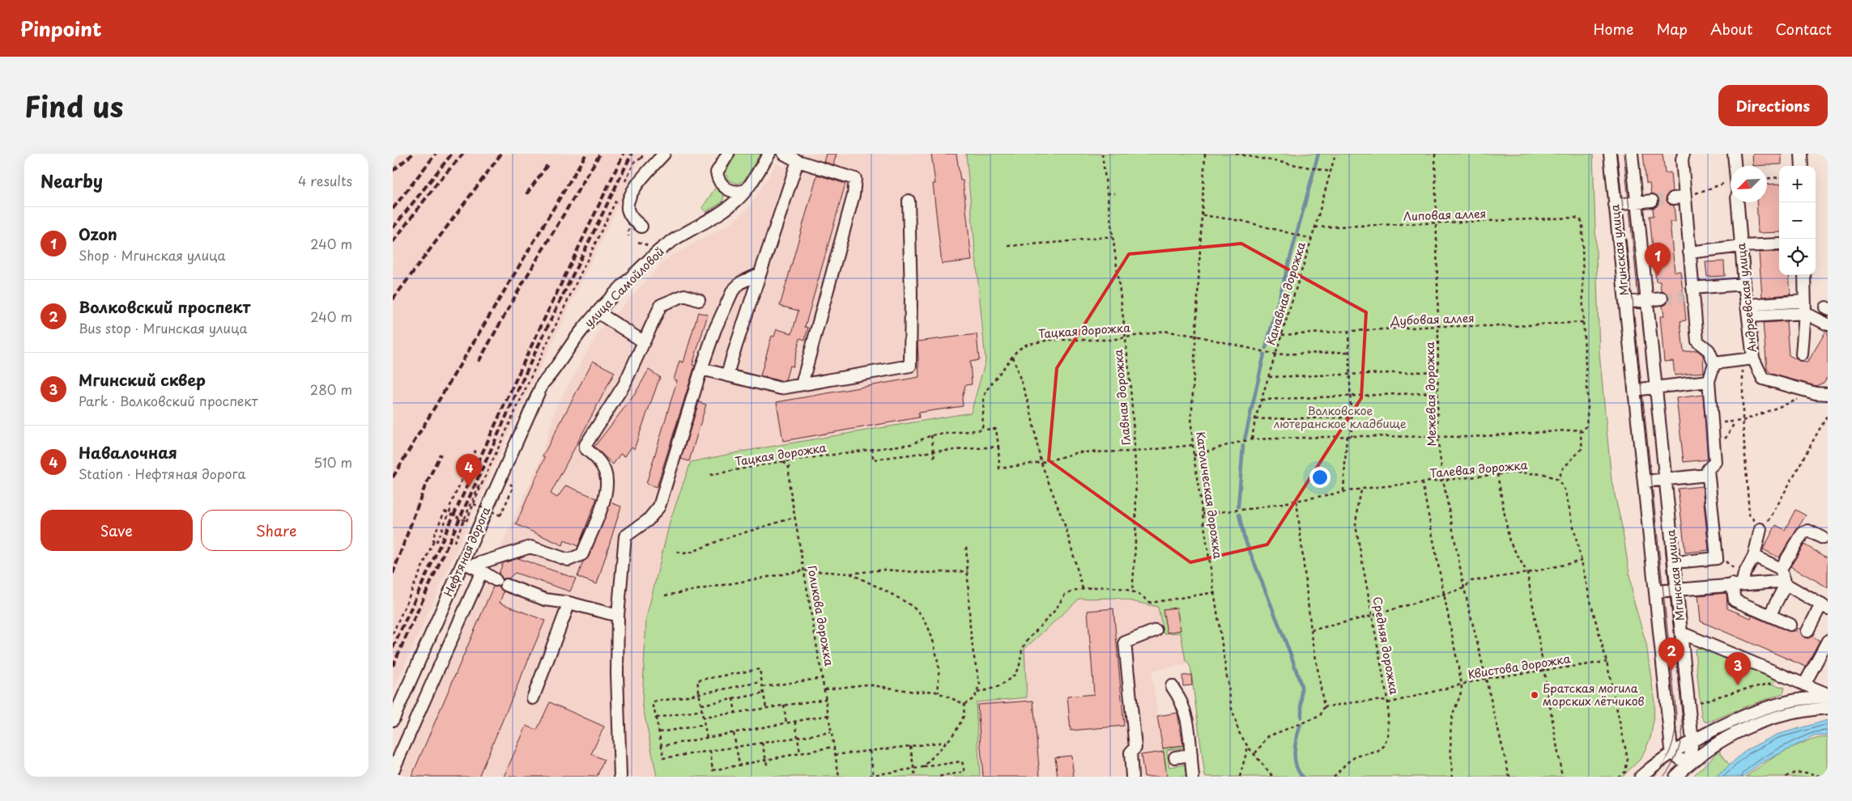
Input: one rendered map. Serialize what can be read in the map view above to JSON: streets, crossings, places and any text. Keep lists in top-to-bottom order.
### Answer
{
  "streets": {
    "street": [
      "Мгинская улица",
      "улица Самойловой",
      "Андреевская улица",
      "Нефтяная дорога"
    ],
    "path": [
      "Липовая аллея",
      "Канавная дорожка",
      "Дубовая аллея",
      "Тацкая дорожка",
      "Межевая дорожка",
      "Главная дорожка",
      "Талевая дорожка",
      "Католическая дорожка",
      "Голикова дорожка",
      "Средняя дорожка",
      "Квистова дорожка"
    ]
  },
  "crossings": [
    ["Липовая аллея", "Канавная дорожка"],
    ["Липовая аллея", "Дубовая аллея"],
    ["Липовая аллея", "Межевая дорожка"],
    ["улица Самойловой", "Нефтяная дорога"],
    ["Канавная дорожка", "Дубовая аллея"],
    ["Канавная дорожка", "Тацкая дорожка"],
    ["Дубовая аллея", "Межевая дорожка"],
    ["Тацкая дорожка", "Главная дорожка"],
    ["Тацкая дорожка", "Католическая дорожка"],
    ["Межевая дорожка", "Талевая дорожка"],
    ["Межевая дорожка", "Квистова дорожка"],
    ["Талевая дорожка", "Католическая дорожка"],
    ["Талевая дорожка", "Средняя дорожка"],
    ["Средняя дорожка", "Квистова дорожка"]
  ],
  "parks": ["Волковское лютеранское кладбище"],
  "places": ["Братская могила морских лётчиков"],
  "north": "bottom left",
  "page": {
    "header": "Pinpoint",
    "nav": [
      "Home",
      "Map",
      "About",
      "Contact"
    ],
    "title": "Find us",
    "buttons": [
      "Directions",
      ["Save", "Share"]
    ],
    "heading": ["Nearby", "4 results"],
    "map_buttons": ["+", "−"],
    "list": [
      {
        "mark": "1",
        "name": "Ozon",
        "note": "Shop · Мгинская улица",
        "value": "240 m"
      },
      {
        "mark": "2",
        "name": "Волковский проспект",
        "note": "Bus stop · Мгинская улица",
        "value": "240 m"
      },
      {
        "mark": "3",
        "name": "Мгинский сквер",
        "note": "Park · Волковский проспект",
        "value": "280 m"
      },
      {
        "mark": "4",
        "name": "Навалочная",
        "note": "Station · Нефтяная дорога",
        "value": "510 m"
      }
    ],
    "pins": [
      "1",
      "4",
      "2",
      "3"
    ]
  }
}
